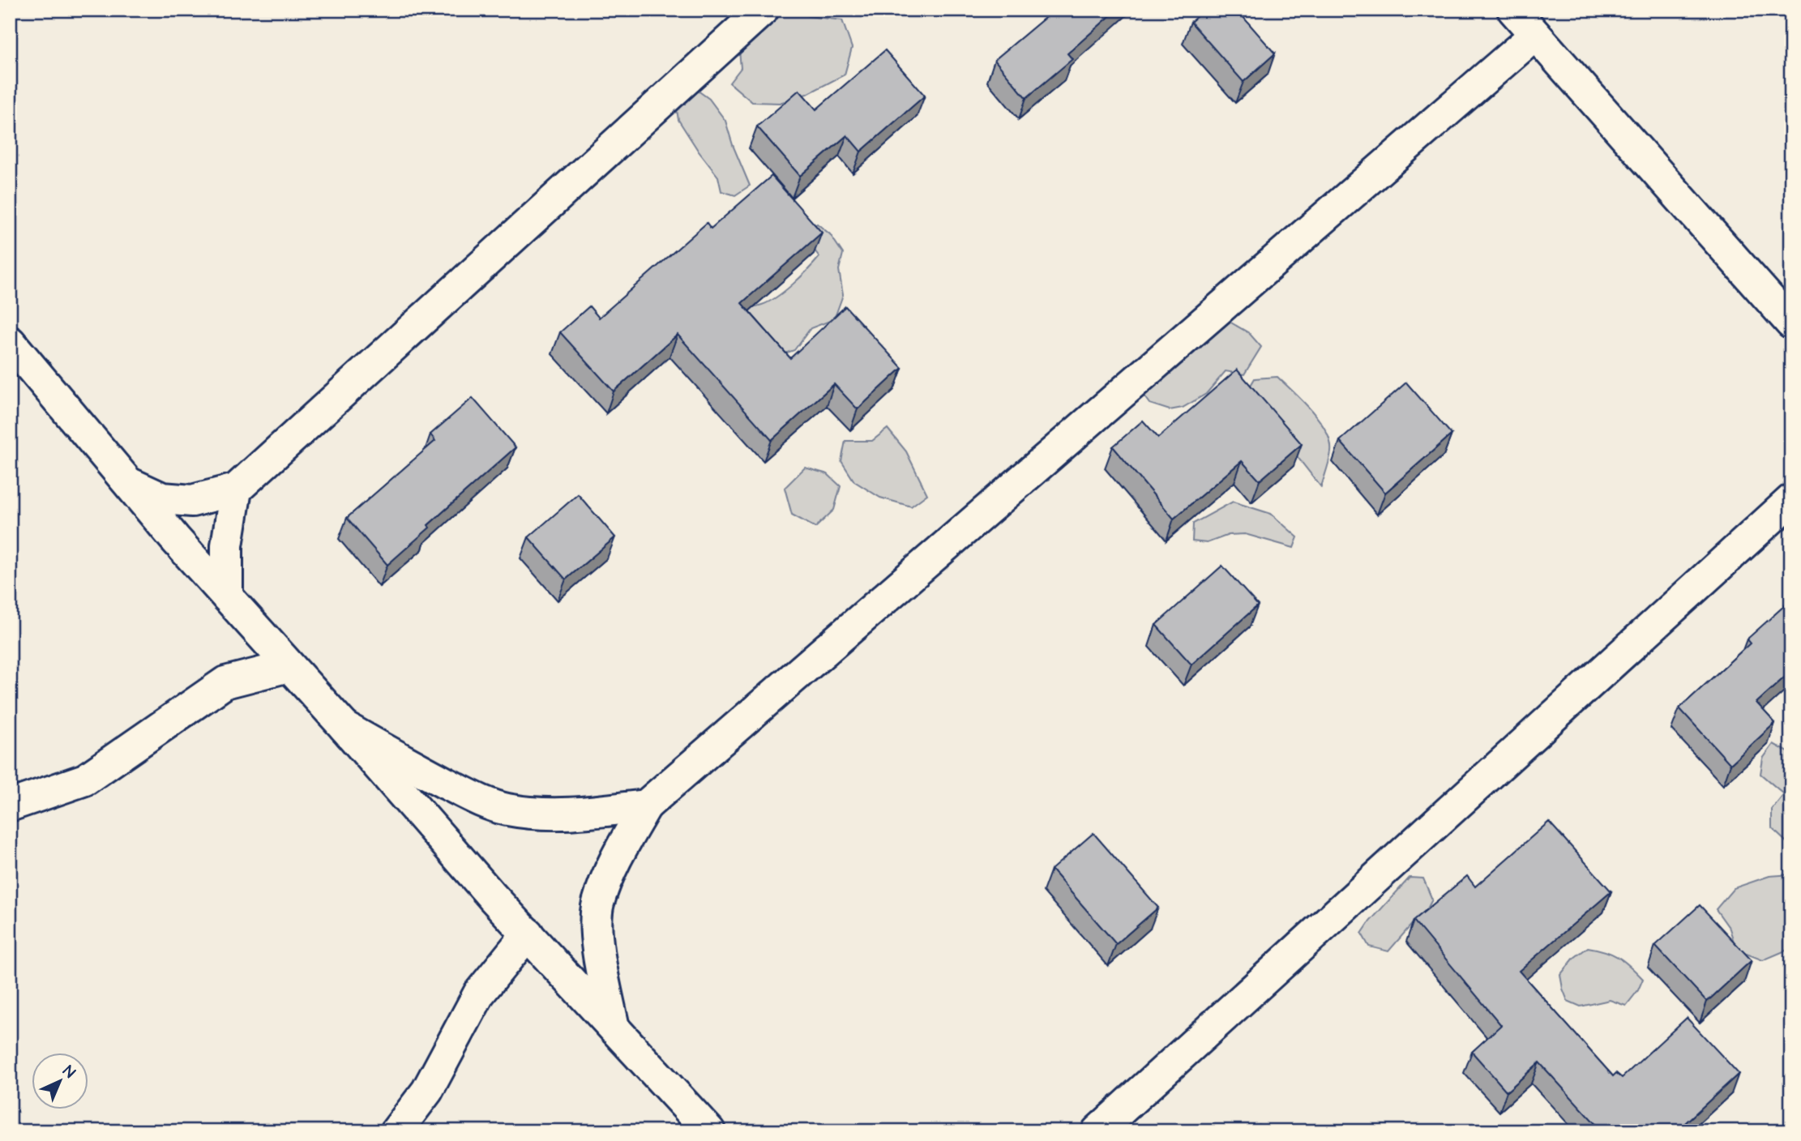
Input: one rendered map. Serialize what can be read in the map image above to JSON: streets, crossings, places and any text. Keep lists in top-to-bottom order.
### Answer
{
  "north": "top right"
}
